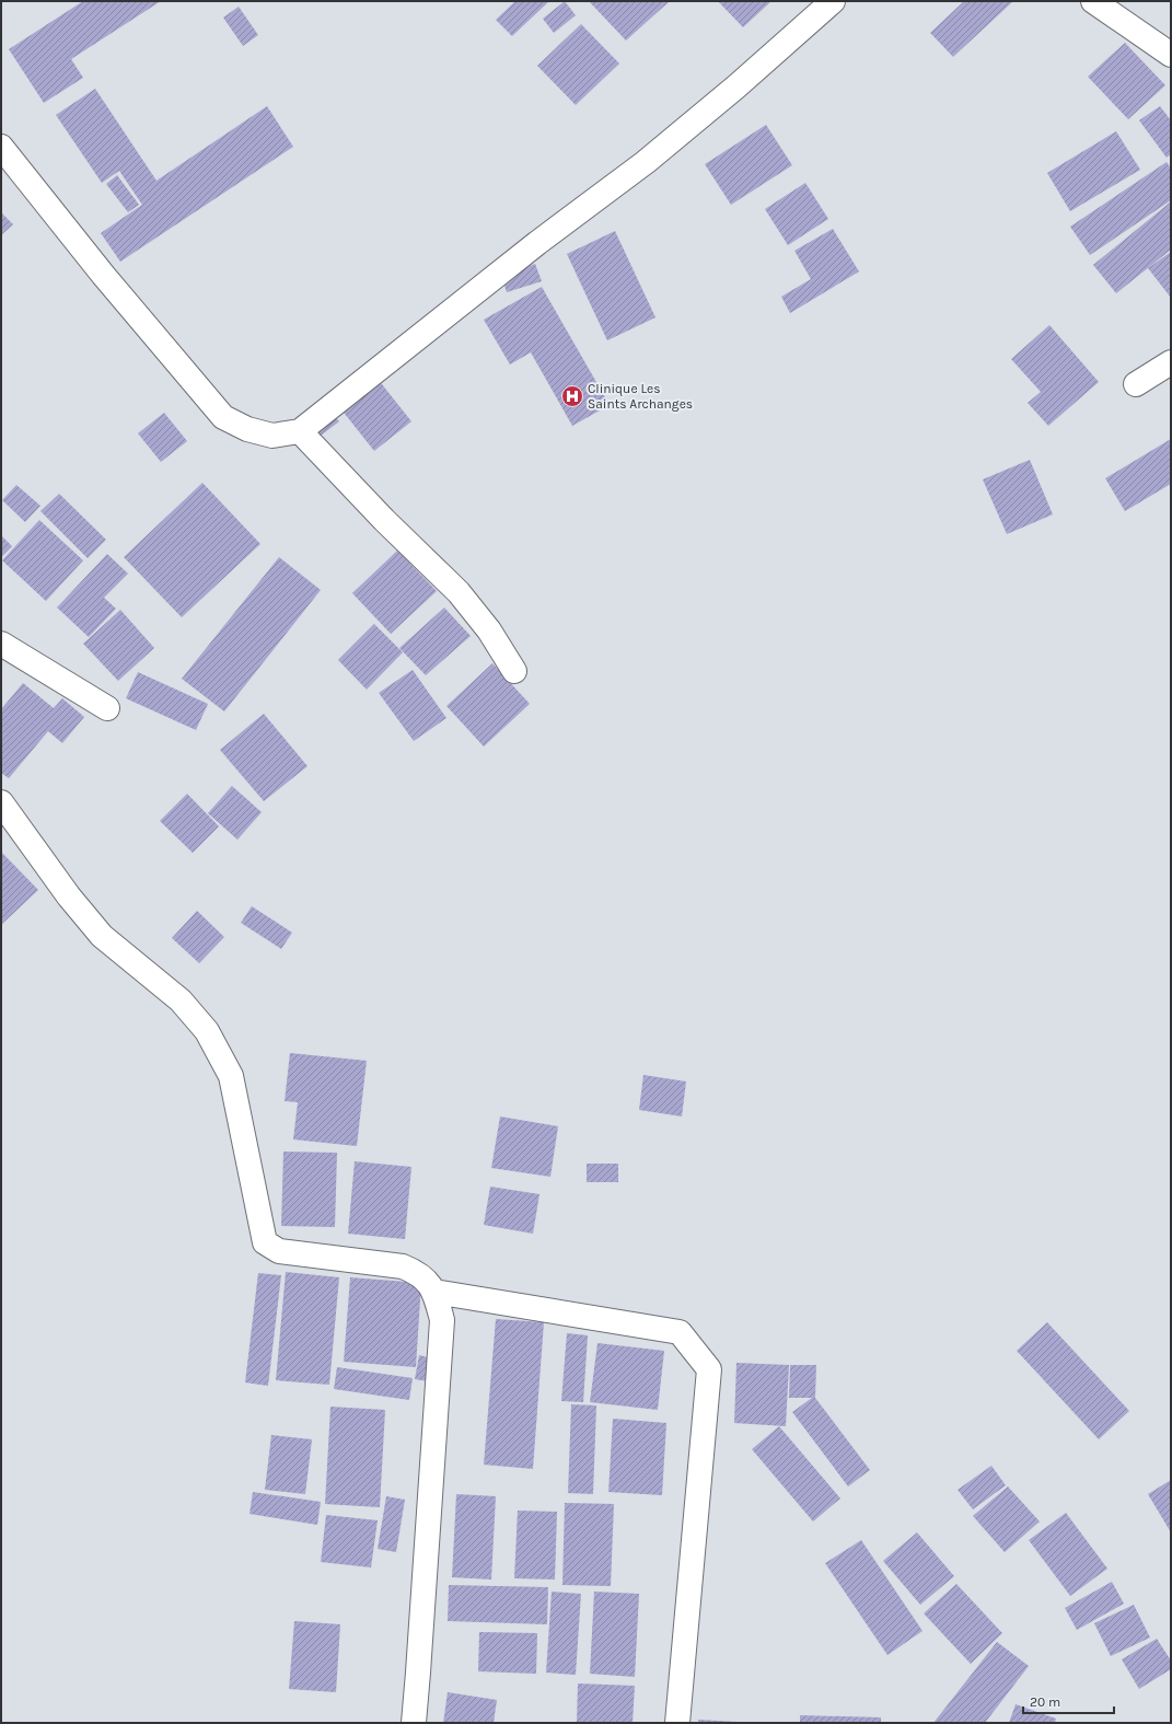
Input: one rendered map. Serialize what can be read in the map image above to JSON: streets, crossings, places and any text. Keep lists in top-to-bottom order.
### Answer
{
  "places": {
    "hospital": ["Clinique Les Saints Archanges"]
  },
  "scale_bar": "20 m"
}
